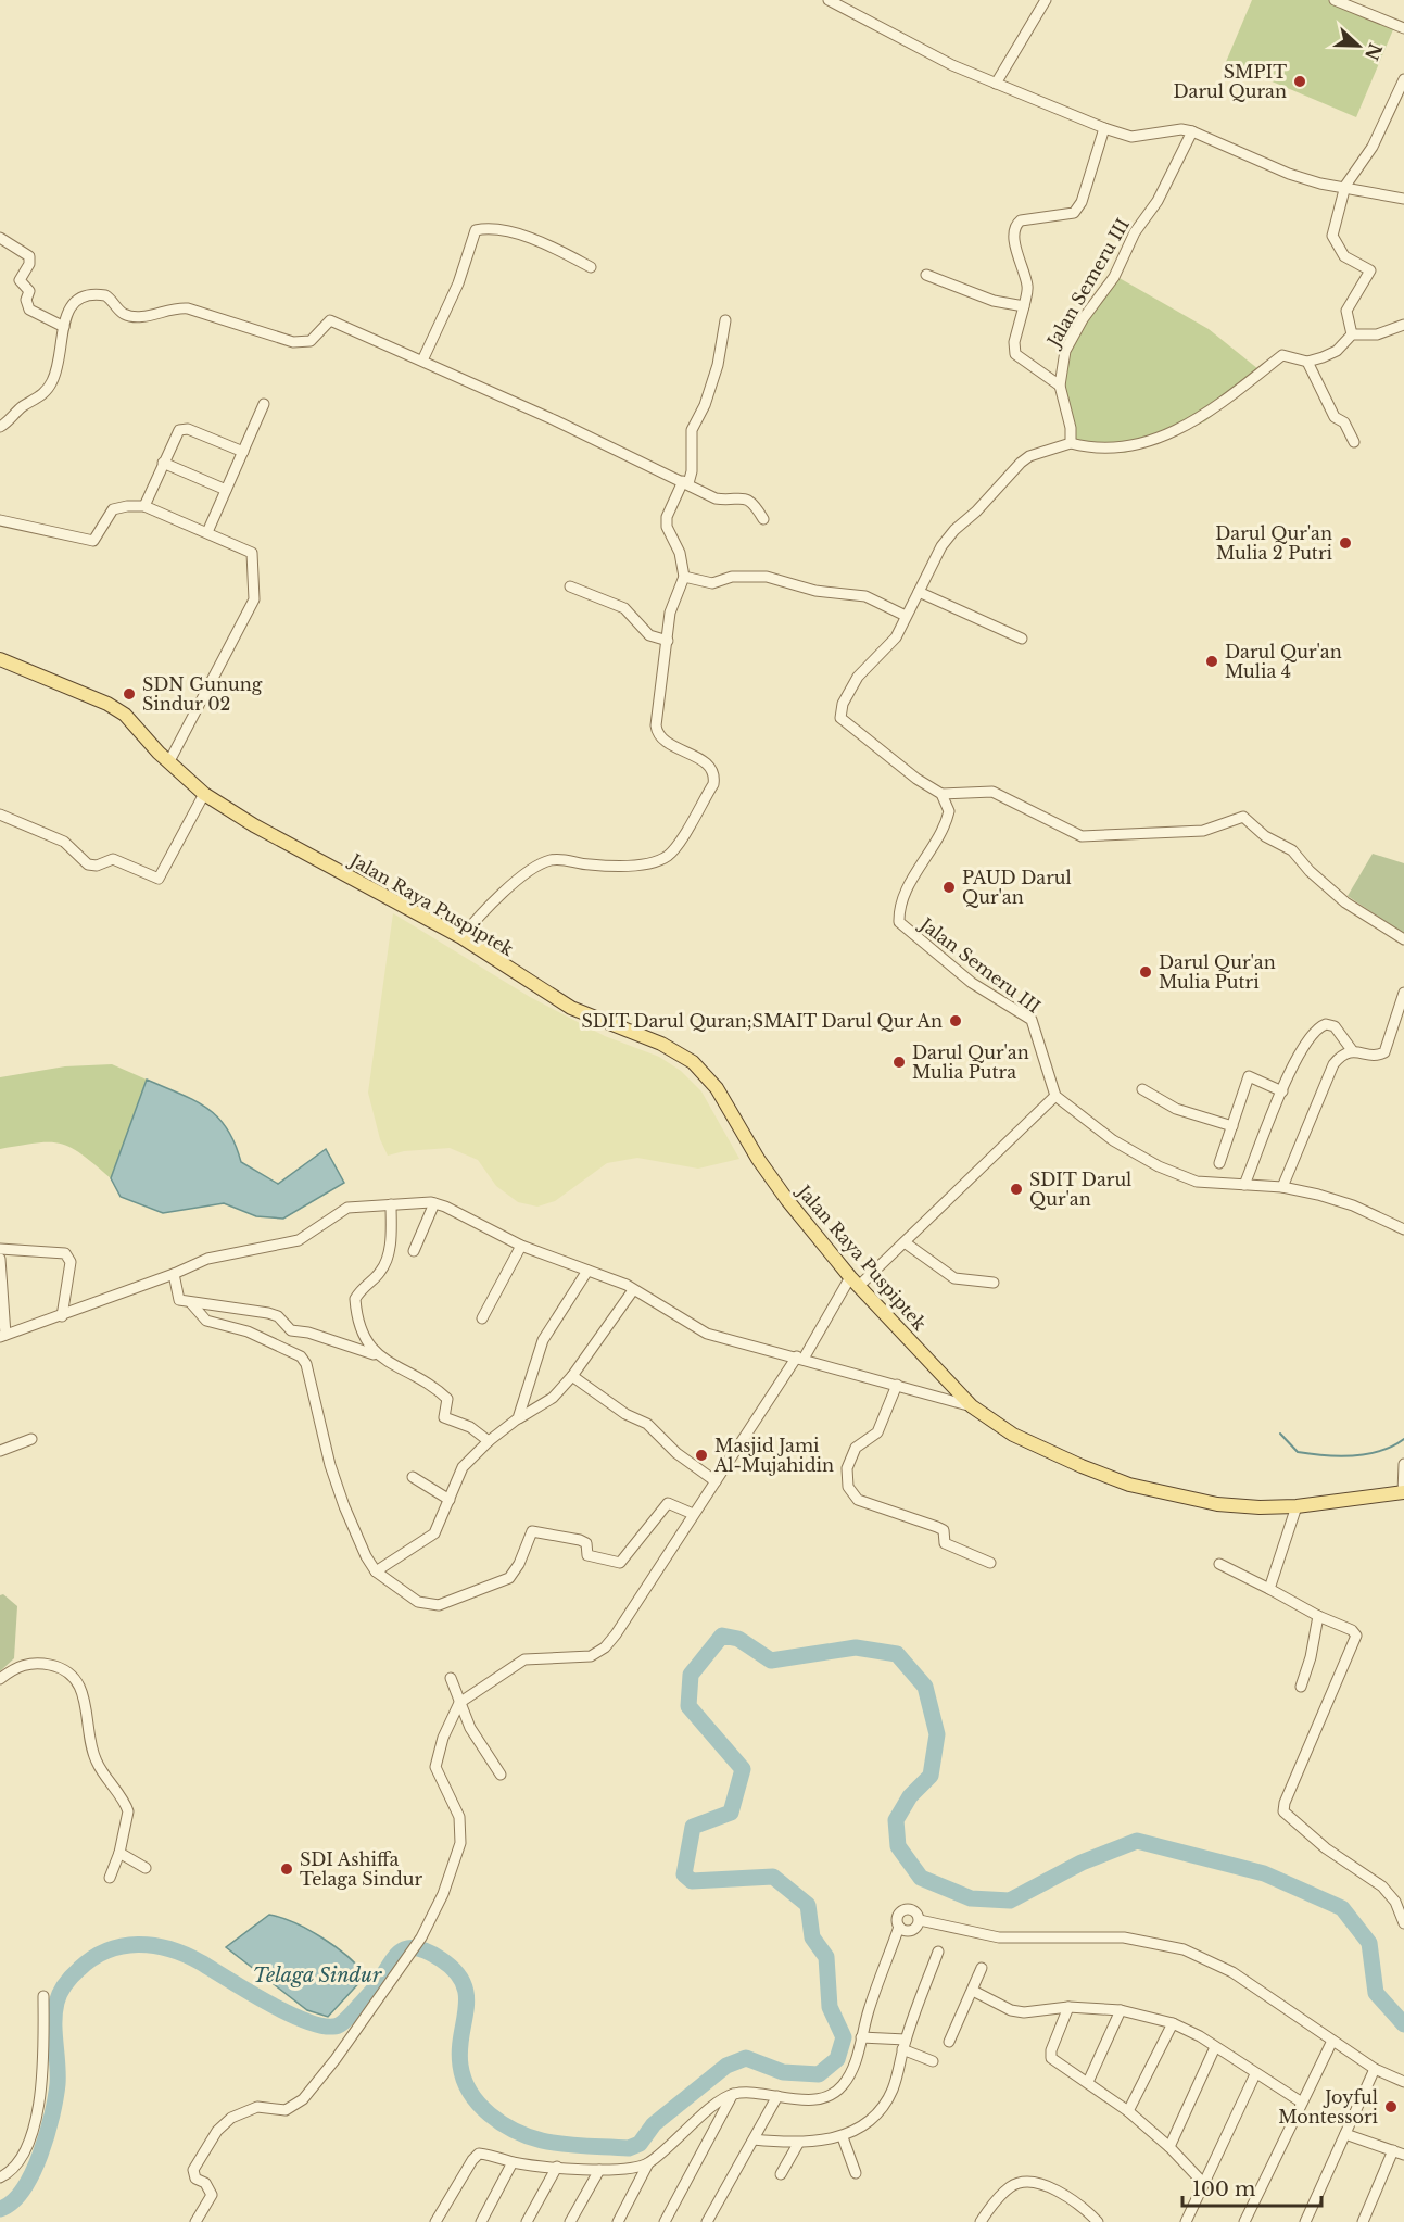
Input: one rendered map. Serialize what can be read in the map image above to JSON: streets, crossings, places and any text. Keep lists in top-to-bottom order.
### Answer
{
  "streets": {
    "main road": ["Jalan Raya Puspiptek"],
    "street": ["Jalan Semeru III"]
  },
  "water": ["Telaga Sindur"],
  "places": [
    "SMPIT Darul Quran",
    "Darul Qur'an Mulia 2 Putri",
    "Darul Qur'an Mulia 4",
    "SDN Gunung Sindur 02",
    "PAUD Darul Qur'an",
    "Darul Qur'an Mulia Putri",
    "SDIT Darul Quran;SMAIT Darul Qur An",
    "Darul Qur'an Mulia Putra",
    "SDIT Darul Qur'an",
    "Masjid Jami Al-Mujahidin",
    "SDI Ashiffa Telaga Sindur",
    "Joyful Montessori"
  ],
  "scale_bar": "100 m",
  "north": "right"
}
